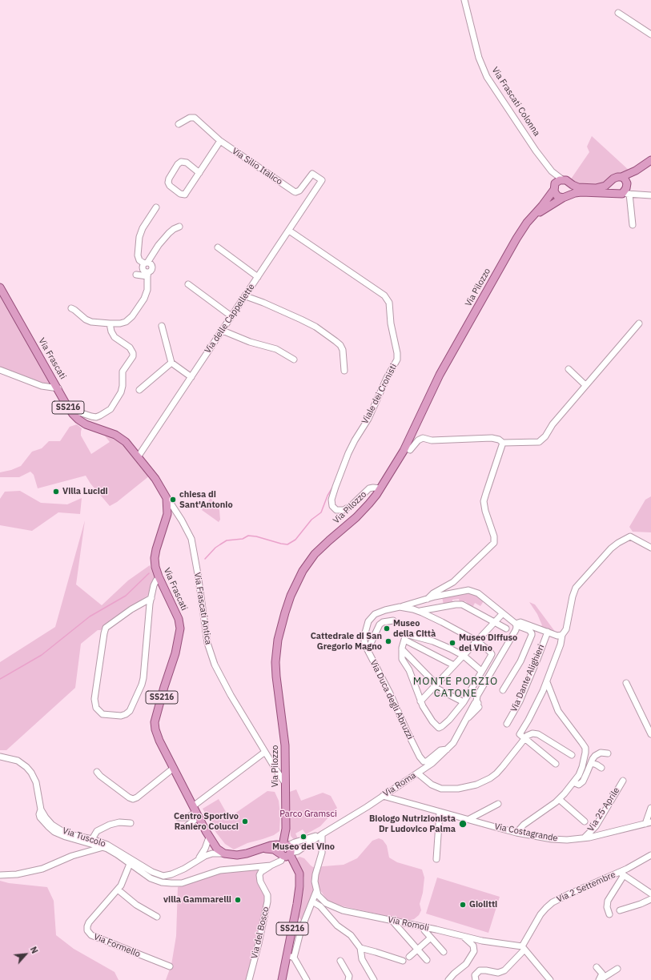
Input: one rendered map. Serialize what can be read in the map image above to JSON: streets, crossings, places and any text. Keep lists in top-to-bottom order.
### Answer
{
  "streets": {
    "main road": [
      "Via Frascati Colonna",
      "Via Pilozzo",
      "Via Frascati",
      "SS216"
    ],
    "street": [
      "Via Silio Italico",
      "Via delle Cappellette",
      "Viale dei Cronisti",
      "Via Frascati Antica",
      "Via Dante Alighieri",
      "Via Duca degli Abruzzi",
      "Via Roma",
      "Via 25 Aprile",
      "Via Costagrande",
      "Via Tuscolo",
      "Via 2 Settembre",
      "Via Romoli",
      "Via del Bosco",
      "Via Formello"
    ]
  },
  "crossings": [
    ["Via Frascati Colonna", "Via Pilozzo"],
    ["Via Silio Italico", "Via delle Cappellette"],
    ["Via Pilozzo", "Viale dei Cronisti"],
    ["Via Pilozzo", "SS216"],
    ["Via Pilozzo", "Via Frascati Antica"],
    ["Via delle Cappellette", "Via Frascati"],
    ["Via delle Cappellette", "Viale dei Cronisti"],
    ["Via Frascati", "SS216"],
    ["Via Frascati", "Via Frascati Antica"],
    ["Via Duca degli Abruzzi", "Via Roma"],
    ["Via Roma", "Via Costagrande"],
    ["Via 25 Aprile", "Via Costagrande"],
    ["Via 2 Settembre", "Via Romoli"]
  ],
  "districts": ["MONTE PORZIO CATONE"],
  "parks": ["Parco Gramsci"],
  "places": [
    "Villa Lucidi",
    "chiesa di Sant'Antonio",
    "Museo della Città",
    "Cattedrale di San Gregorio Magno",
    "Museo Diffuso del Vino",
    "Centro Sportivo Raniero Colucci",
    "Biologo Nutrizionista Dr Ludovico Palma",
    "Museo del Vino",
    "villa Gammarelli",
    "Giolitti"
  ],
  "north": "top right"
}
